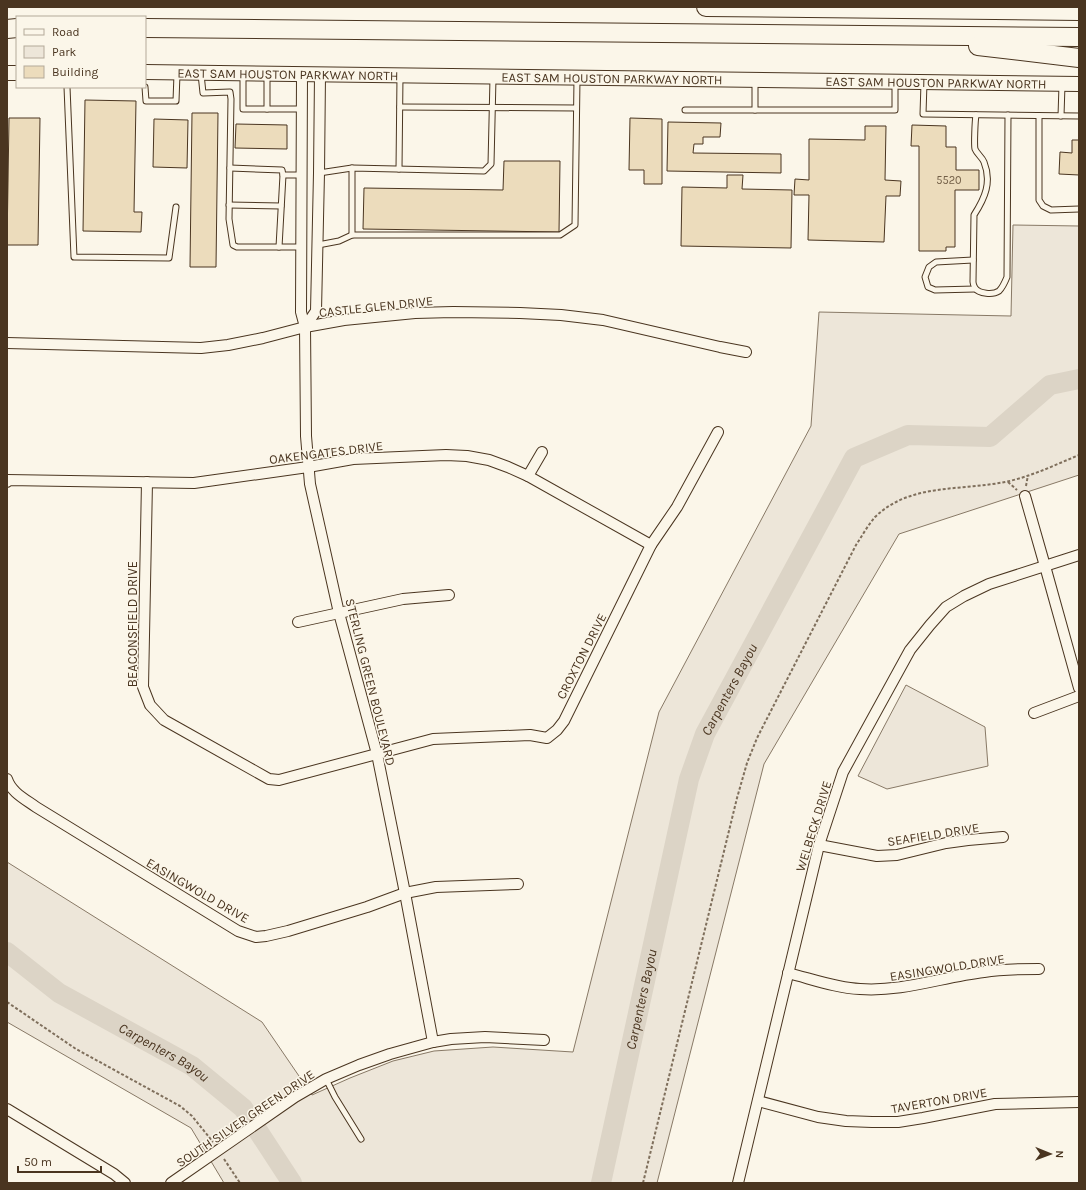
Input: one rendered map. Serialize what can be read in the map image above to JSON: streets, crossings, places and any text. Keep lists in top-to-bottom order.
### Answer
{
  "streets": {
    "main road": ["EAST SAM HOUSTON PARKWAY NORTH"],
    "street": [
      "CASTLE GLEN DRIVE",
      "OAKENGATES DRIVE",
      "BEACONSFIELD DRIVE",
      "CROXTON DRIVE",
      "STERLING GREEN BOULEVARD",
      "WELBECK DRIVE",
      "SEAFIELD DRIVE",
      "EASINGWOLD DRIVE",
      "TAVERTON DRIVE",
      "SOUTH SILVER GREEN DRIVE"
    ]
  },
  "crossings": [
    ["EAST SAM HOUSTON PARKWAY NORTH", "STERLING GREEN BOULEVARD"],
    ["CASTLE GLEN DRIVE", "STERLING GREEN BOULEVARD"],
    ["OAKENGATES DRIVE", "BEACONSFIELD DRIVE"],
    ["OAKENGATES DRIVE", "CROXTON DRIVE"],
    ["OAKENGATES DRIVE", "STERLING GREEN BOULEVARD"],
    ["BEACONSFIELD DRIVE", "CROXTON DRIVE"],
    ["BEACONSFIELD DRIVE", "STERLING GREEN BOULEVARD"],
    ["CROXTON DRIVE", "STERLING GREEN BOULEVARD"],
    ["STERLING GREEN BOULEVARD", "EASINGWOLD DRIVE"],
    ["STERLING GREEN BOULEVARD", "SOUTH SILVER GREEN DRIVE"],
    ["WELBECK DRIVE", "SEAFIELD DRIVE"],
    ["WELBECK DRIVE", "EASINGWOLD DRIVE"],
    ["WELBECK DRIVE", "TAVERTON DRIVE"]
  ],
  "water": ["Carpenters Bayou"],
  "house_numbers": ["5520"],
  "legend": ["Road", "Park", "Building"],
  "scale_bar": "50 m",
  "north": "right"
}
